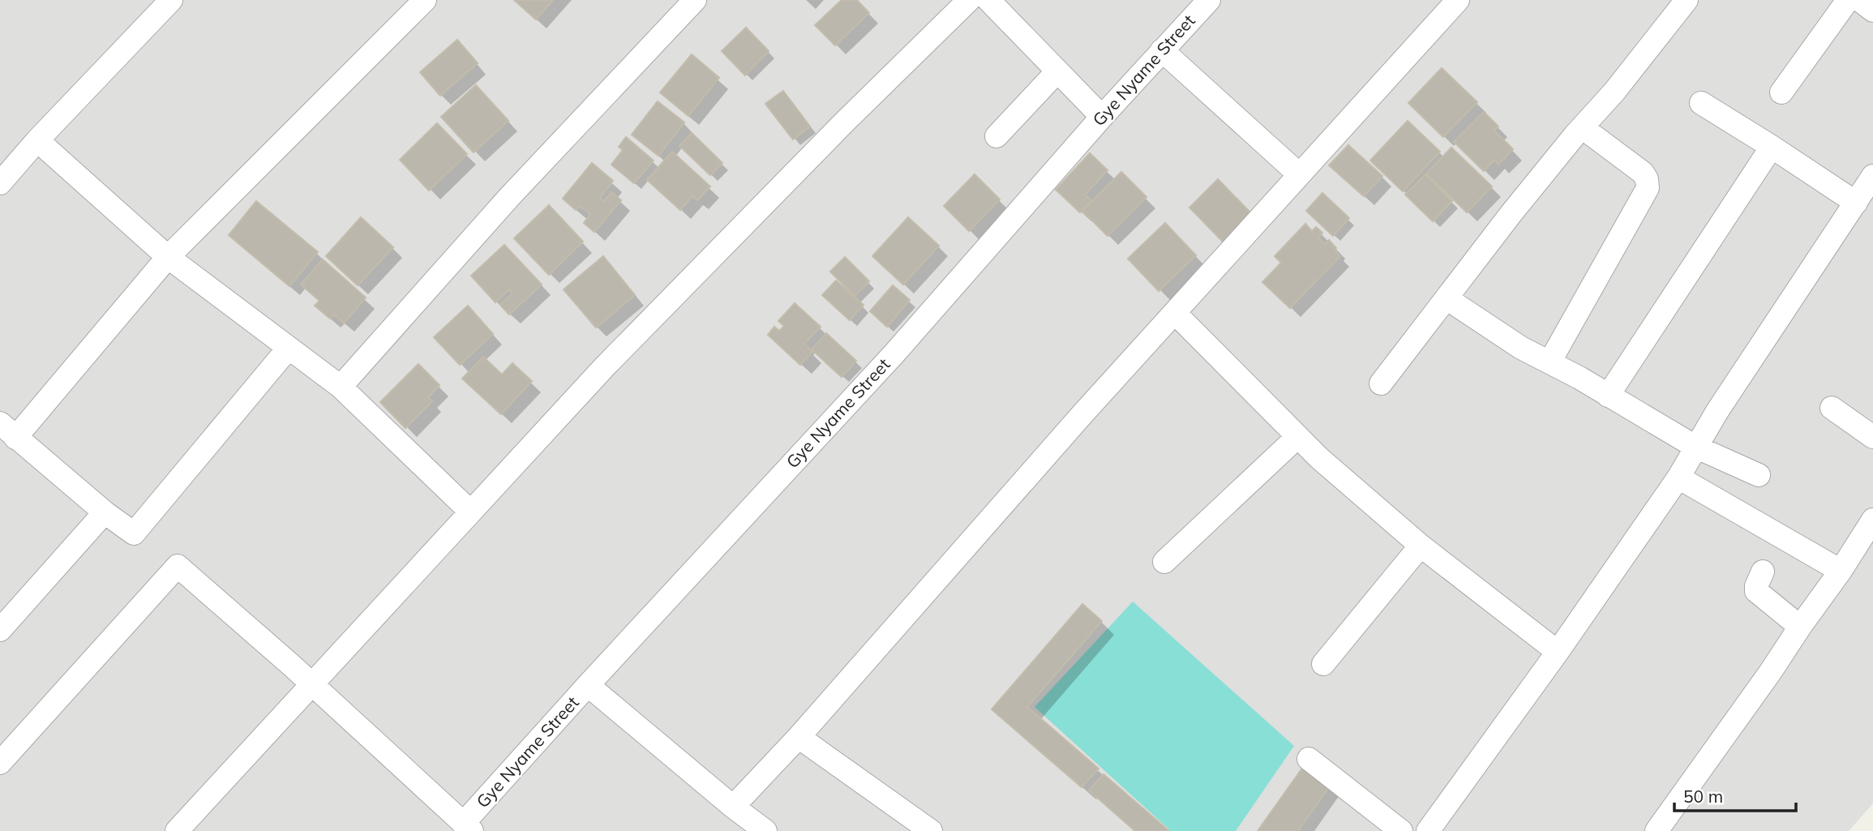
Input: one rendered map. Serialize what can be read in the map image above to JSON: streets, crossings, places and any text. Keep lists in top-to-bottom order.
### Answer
{
  "streets": {
    "street": ["Gye Nyame Street"]
  },
  "scale_bar": "50 m"
}
